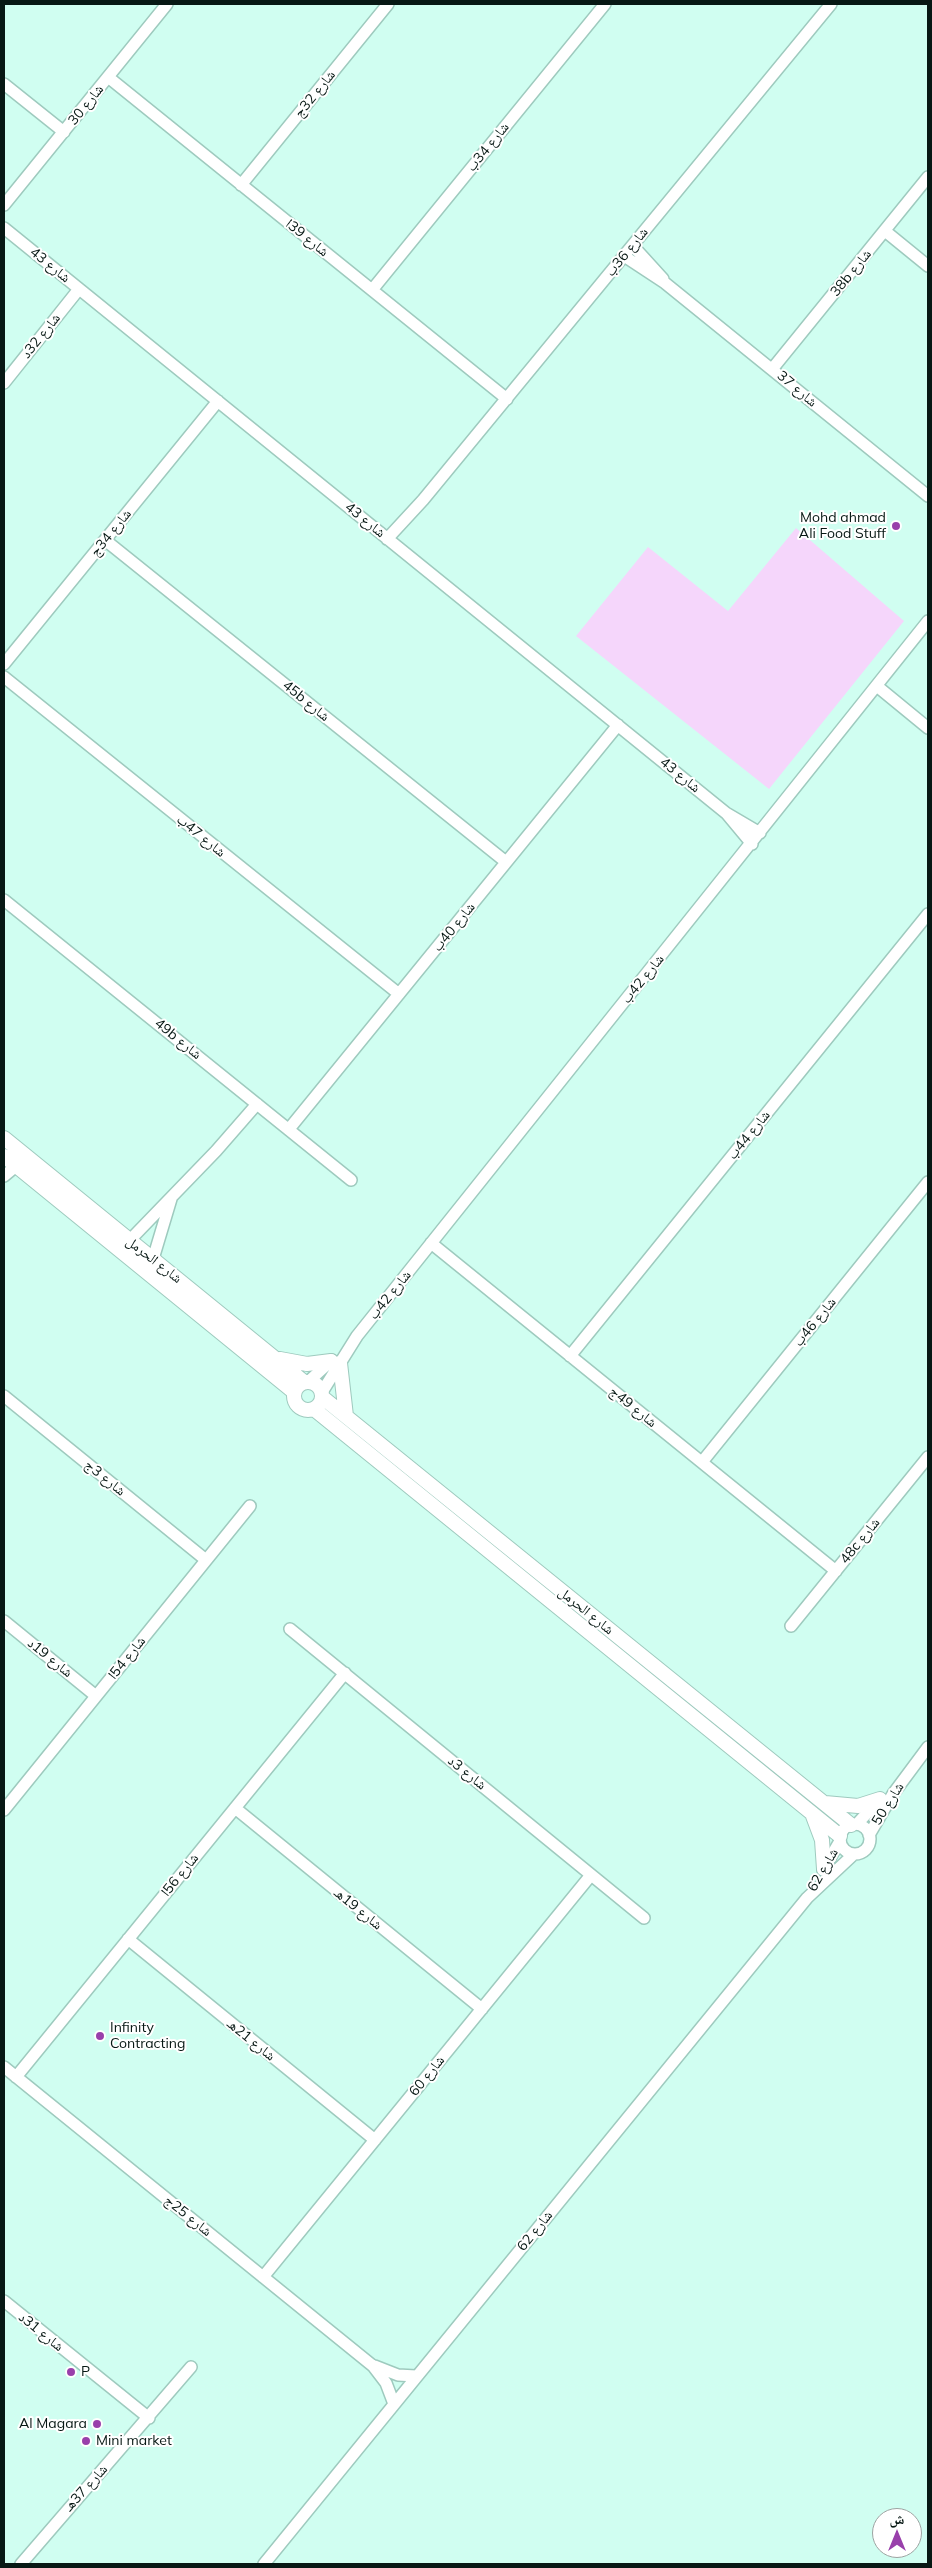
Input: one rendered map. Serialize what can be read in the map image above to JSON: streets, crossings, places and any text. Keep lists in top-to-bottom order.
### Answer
{
  "streets": {
    "street": [
      "شارع 32ج",
      "شارع 30",
      "شارع 34ب",
      "شارع 39ا",
      "شارع 36ب",
      "شارع 43",
      "38b شارع",
      "شارع 32د",
      "شارع 37",
      "شارع 34ج",
      "45b شارع",
      "شارع 47ب",
      "شارع 40ب",
      "شارع 42ب",
      "49b شارع",
      "شارع 44ب",
      "شارع الحرمل",
      "شارع 46ب",
      "شارع 49ج",
      "شارع 3ج",
      "48c شارع",
      "شارع 19د",
      "شارع 54ا",
      "شارع 3د",
      "شارع 50",
      "شارع 62",
      "شارع 56ا",
      "شارع 19هـ",
      "شارع 21هـ",
      "شارع 60",
      "شارع 25ج",
      "شارع 31د",
      "شارع 37هـ"
    ]
  },
  "crossings": [
    ["شارع 32ج", "شارع 39ا"],
    ["شارع 30", "شارع 39ا"],
    ["شارع 34ب", "شارع 39ا"],
    ["شارع 39ا", "شارع 36ب"],
    ["شارع 36ب", "شارع 43"],
    ["شارع 36ب", "شارع 37"],
    ["شارع 43", "شارع 32د"],
    ["شارع 43", "شارع 34ج"],
    ["شارع 43", "شارع 40ب"],
    ["شارع 43", "شارع 42ب"],
    ["38b شارع", "شارع 37"],
    ["شارع 34ج", "45b شارع"],
    ["45b شارع", "شارع 40ب"],
    ["شارع 47ب", "شارع 40ب"],
    ["شارع 40ب", "49b شارع"],
    ["شارع 42ب", "شارع الحرمل"],
    ["شارع 42ب", "شارع 49ج"],
    ["شارع 44ب", "شارع 49ج"],
    ["شارع الحرمل", "شارع 50"],
    ["شارع الحرمل", "شارع 62"],
    ["شارع 46ب", "شارع 49ج"],
    ["شارع 49ج", "48c شارع"],
    ["شارع 3ج", "شارع 54ا"],
    ["شارع 19د", "شارع 54ا"],
    ["شارع 3د", "شارع 56ا"],
    ["شارع 3د", "شارع 60"],
    ["شارع 50", "شارع 62"],
    ["شارع 62", "شارع 25ج"],
    ["شارع 56ا", "شارع 19هـ"],
    ["شارع 56ا", "شارع 21هـ"],
    ["شارع 56ا", "شارع 25ج"],
    ["شارع 19هـ", "شارع 60"],
    ["شارع 21هـ", "شارع 60"],
    ["شارع 60", "شارع 25ج"],
    ["شارع 31د", "شارع 37هـ"]
  ],
  "places": [
    "Mohd ahmad Ali Food Stuff",
    "Infinity Contracting",
    "P",
    "Al Magara",
    "Mini market"
  ],
  "north": "top"
}
